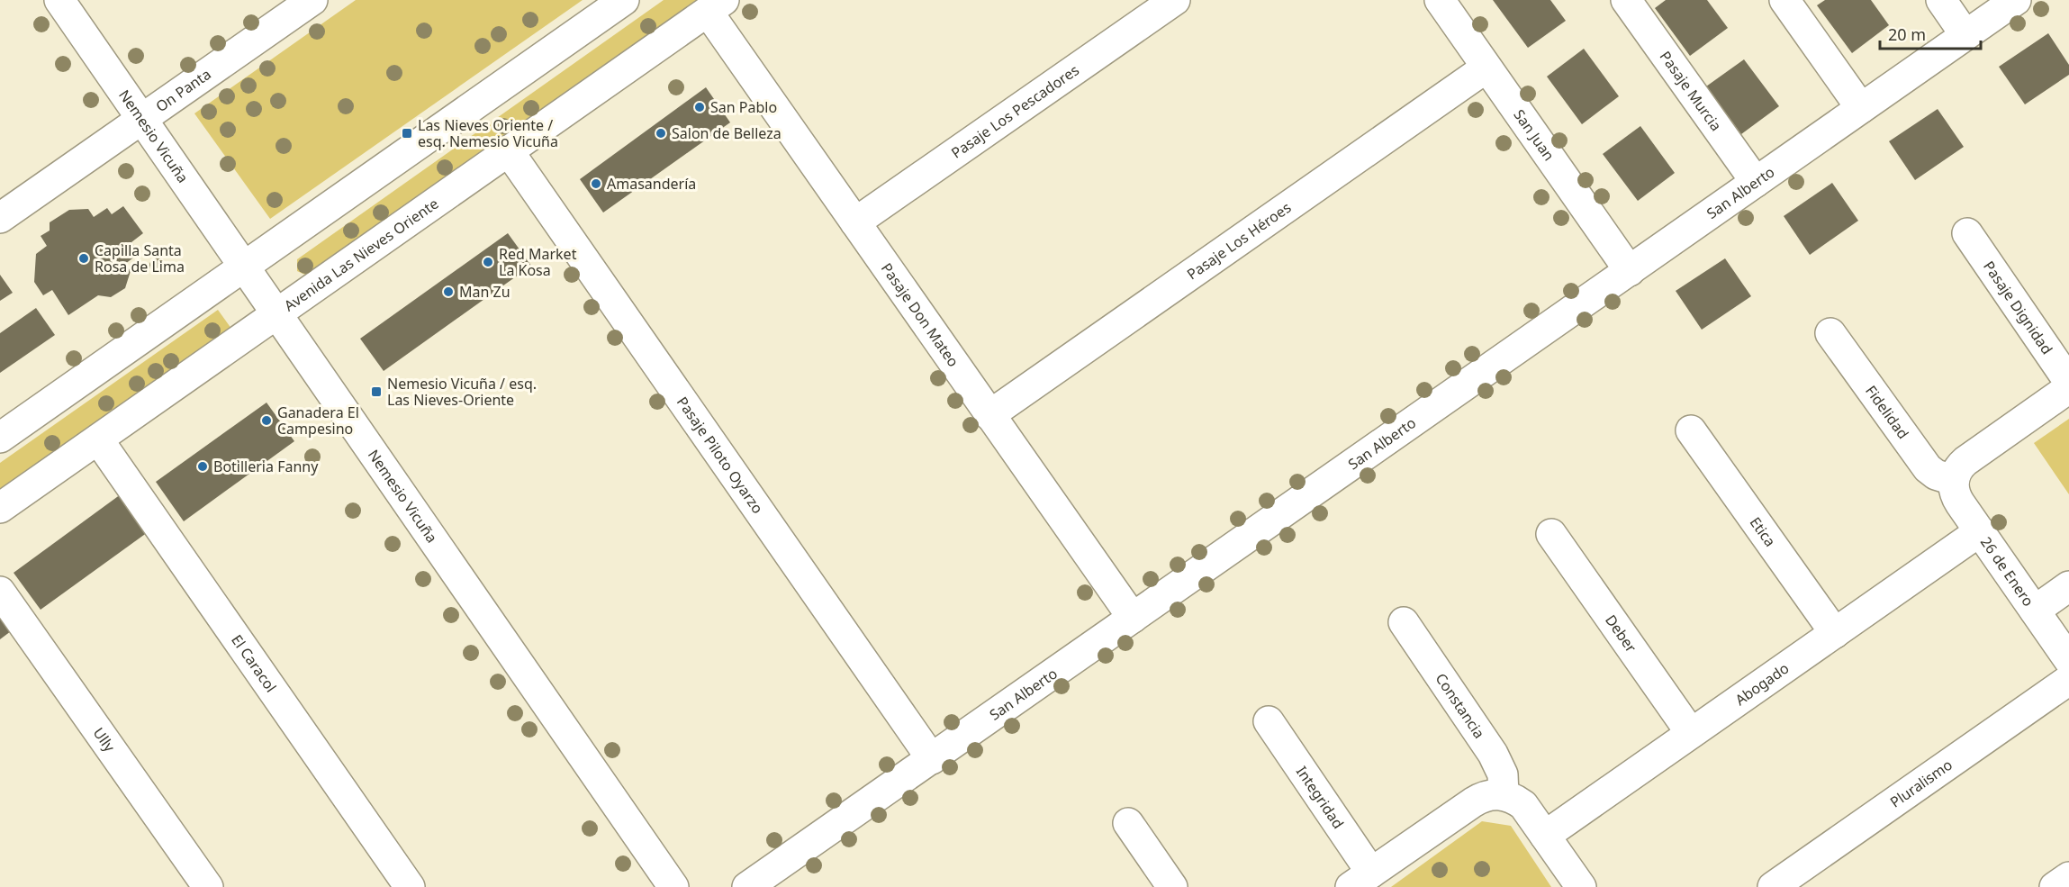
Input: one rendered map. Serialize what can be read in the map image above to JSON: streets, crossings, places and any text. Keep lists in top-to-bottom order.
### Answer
{
  "streets": {
    "street": [
      "On Panta",
      "Pasaje Murcia",
      "Pasaje Los Pescadores",
      "San Juan",
      "Nemesio Vicuña",
      "San Alberto",
      "Pasaje Los Héroes",
      "Avenida Las Nieves Oriente",
      "Pasaje Dignidad",
      "Pasaje Don Mateo",
      "Fidelidad",
      "Pasaje Piloto Oyarzo",
      "Etica",
      "26 de Enero",
      "Deber",
      "El Caracol",
      "Abogado",
      "Constancia",
      "Ully",
      "Pluralismo",
      "Integridad"
    ]
  },
  "crossings": [
    ["On Panta", "Nemesio Vicuña"],
    ["Pasaje Murcia", "San Alberto"],
    ["Pasaje Los Pescadores", "Pasaje Don Mateo"],
    ["San Juan", "San Alberto"],
    ["San Juan", "Pasaje Los Héroes"],
    ["Nemesio Vicuña", "Avenida Las Nieves Oriente"],
    ["San Alberto", "Pasaje Don Mateo"],
    ["San Alberto", "Pasaje Piloto Oyarzo"],
    ["Pasaje Los Héroes", "Pasaje Don Mateo"],
    ["Avenida Las Nieves Oriente", "Pasaje Don Mateo"],
    ["Avenida Las Nieves Oriente", "Pasaje Piloto Oyarzo"],
    ["Avenida Las Nieves Oriente", "El Caracol"],
    ["Fidelidad", "26 de Enero"],
    ["Etica", "Abogado"],
    ["26 de Enero", "Abogado"],
    ["Deber", "Abogado"]
  ],
  "places": {
    "other": [
      "San Pablo",
      "Salon de Belleza",
      "Amasandería",
      "Capilla Santa Rosa de Lima",
      "Red Market La Kosa",
      "Man Zu",
      "Ganadera El Campesino",
      "Botilleria Fanny"
    ],
    "transit": ["Las Nieves Oriente / esq. Nemesio Vicuña", "Nemesio Vicuña / esq. Las Nieves-Oriente"]
  },
  "scale_bar": "20 m"
}
